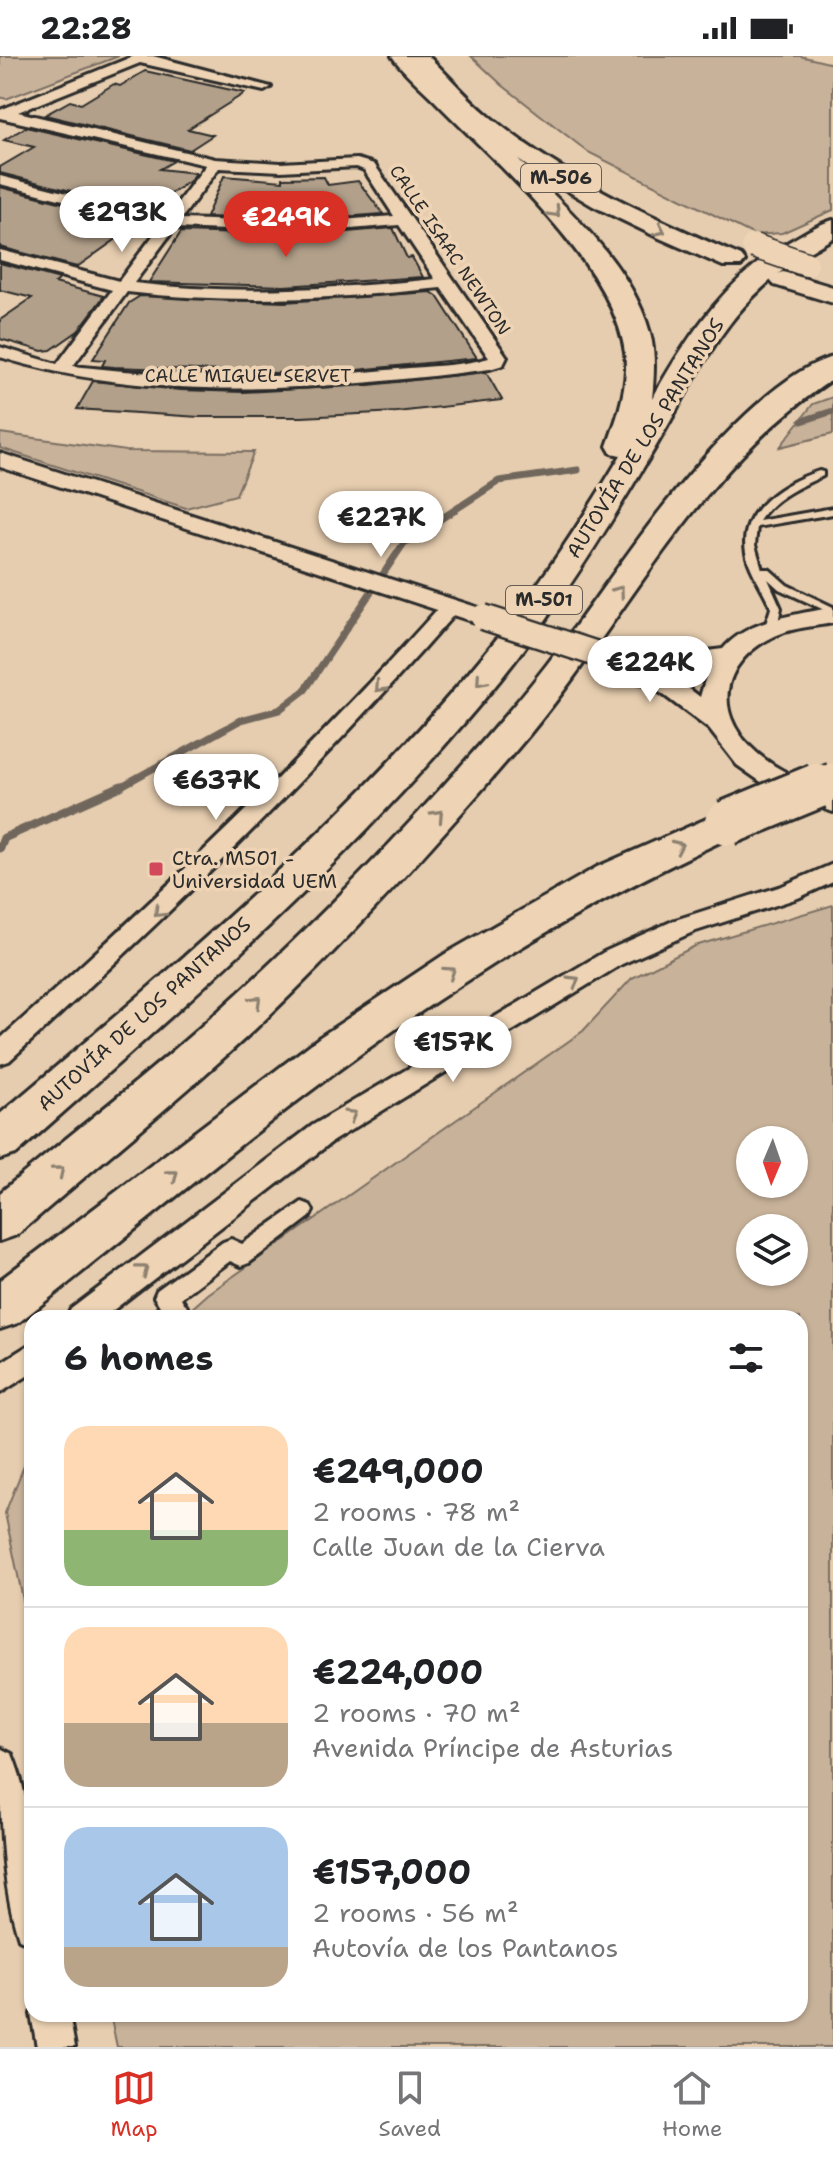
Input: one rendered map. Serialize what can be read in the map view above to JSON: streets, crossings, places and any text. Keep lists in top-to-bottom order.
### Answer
{
  "streets": {
    "highway": ["AUTOVÍA DE LOS PANTANOS", "M-501"],
    "main road": ["M-506"],
    "street": ["CALLE ISAAC NEWTON", "CALLE MIGUEL SERVET"]
  },
  "crossings": [
    ["CALLE ISAAC NEWTON", "CALLE MIGUEL SERVET"]
  ],
  "places": {
    "transit": ["Ctra. M501 - Universidad UEM"]
  },
  "north": "bottom",
  "page": {
    "status": "22:28",
    "price": [
      "€293K",
      "€249K",
      "€227K",
      "€224K",
      "€637K",
      "€157K"
    ],
    "heading": "6 homes",
    "list": [
      {
        "name": "€249,000",
        "note": "2 rooms · 78 m² · Calle Juan de la Cierva"
      },
      {
        "name": "€224,000",
        "note": "2 rooms · 70 m² · Avenida Príncipe de Asturias"
      },
      {
        "name": "€157,000",
        "note": "2 rooms · 56 m² · Autovía de los Pantanos"
      }
    ],
    "tabs": ["Map", "Saved", "Home"]
  }
}
